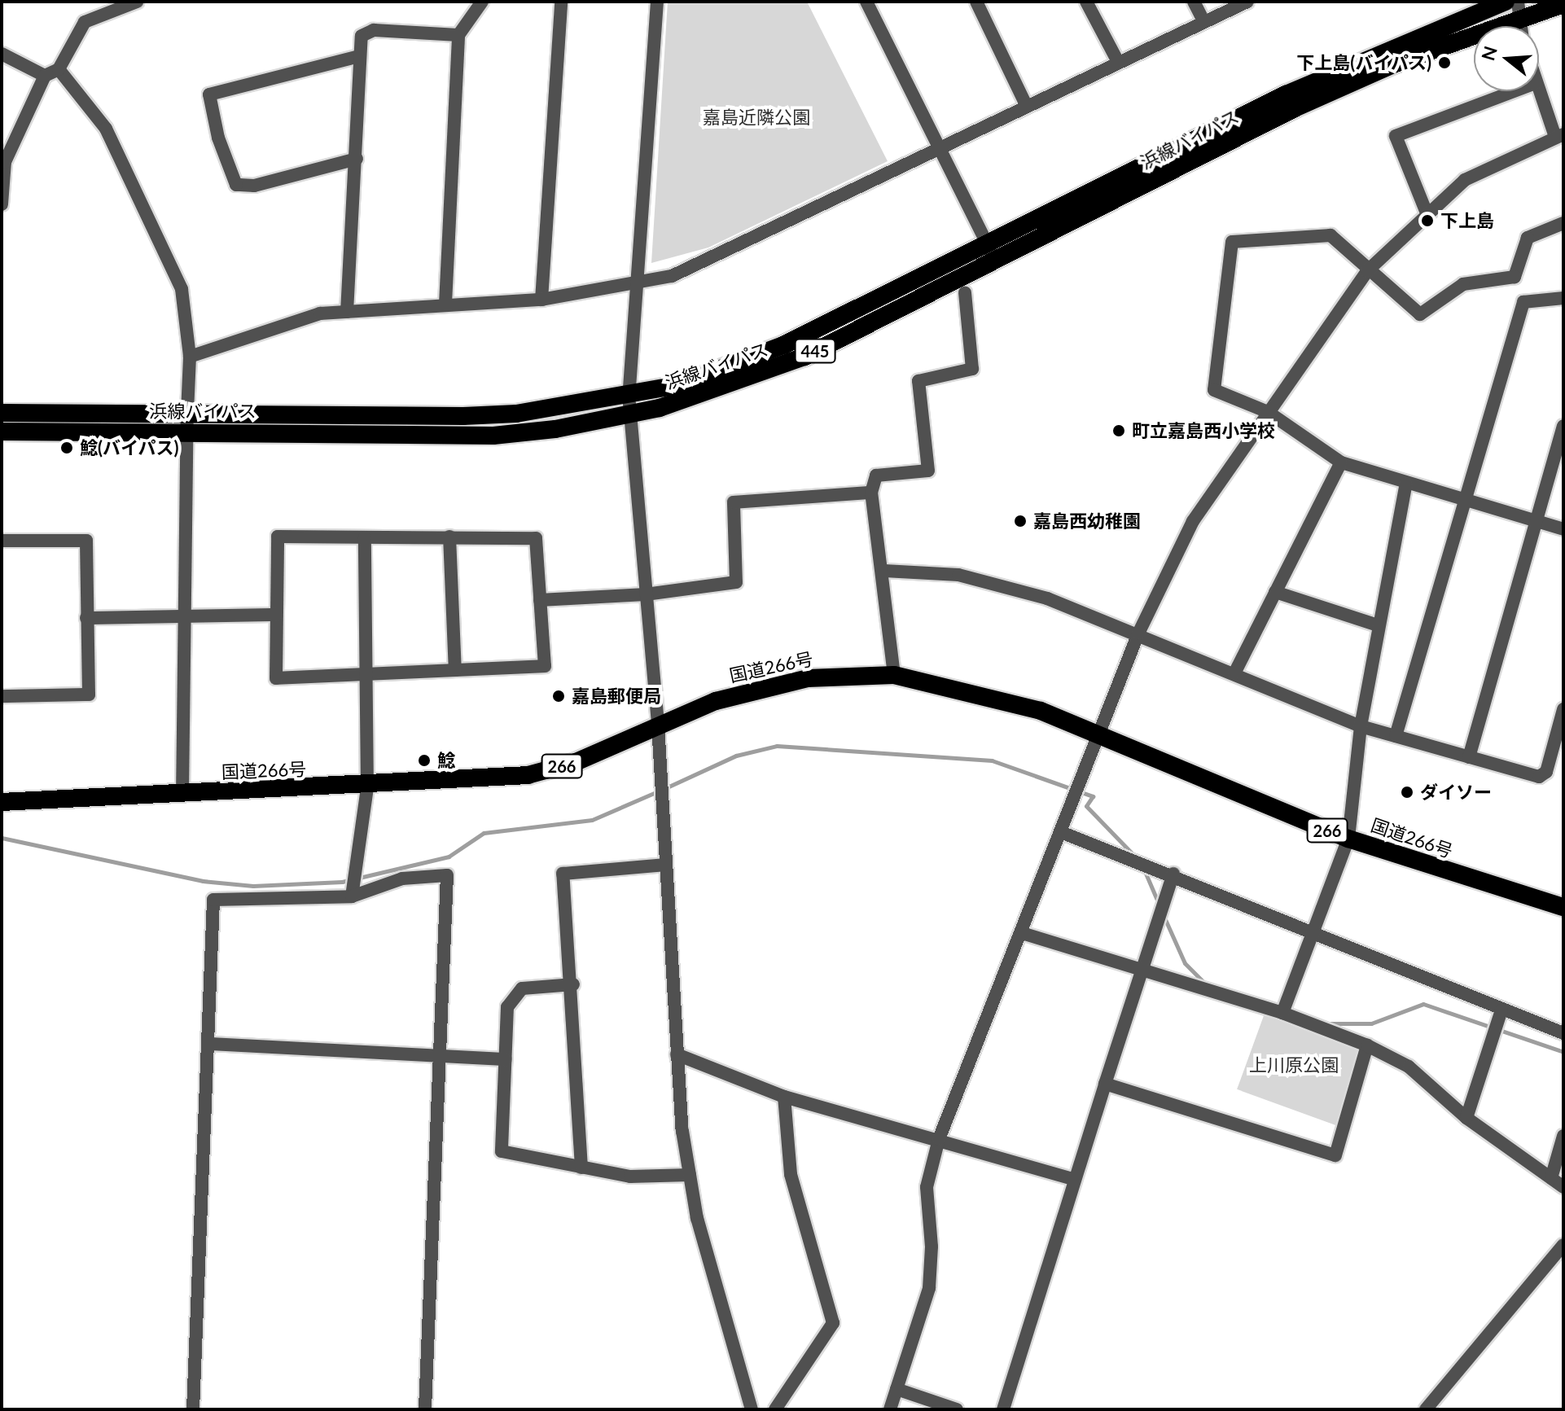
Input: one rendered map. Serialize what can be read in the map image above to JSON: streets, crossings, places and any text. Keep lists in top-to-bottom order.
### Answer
{
  "streets": {
    "highway": [
      "浜線バイパス",
      "445",
      "国道266号",
      "266"
    ]
  },
  "parks": ["嘉島近隣公園", "上川原公園"],
  "places": [
    "下上島(バイパス)",
    "下上島",
    "町立嘉島西小学校",
    "鯰(バイパス)",
    "嘉島西幼稚園",
    "嘉島郵便局",
    "鯰",
    "ダイソー"
  ],
  "north": "left"
}
